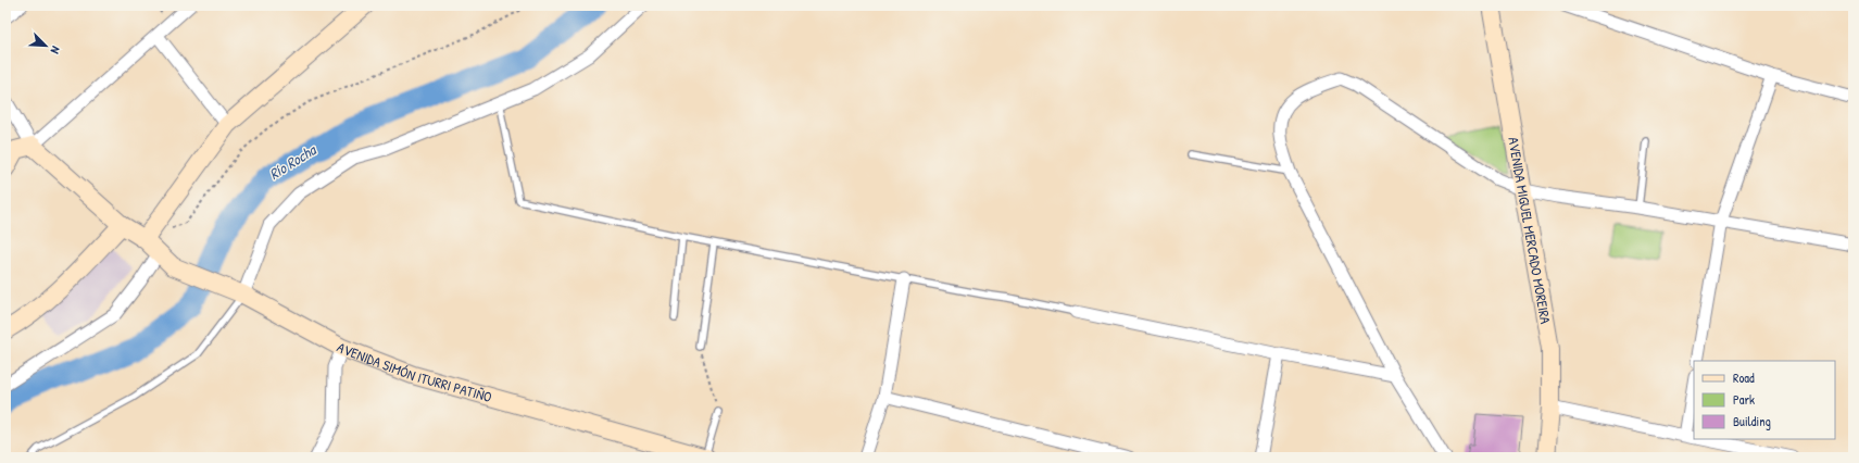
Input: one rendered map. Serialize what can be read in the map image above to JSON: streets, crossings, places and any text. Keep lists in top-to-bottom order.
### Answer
{
  "streets": {
    "street": ["AVENIDA MIGUEL MERCADO MOREIRA", "AVENIDA SIMÓN ITURRI PATIÑO"]
  },
  "water": ["Río Rocha"],
  "legend": ["Road", "Park", "Building"],
  "north": "bottom right"
}
